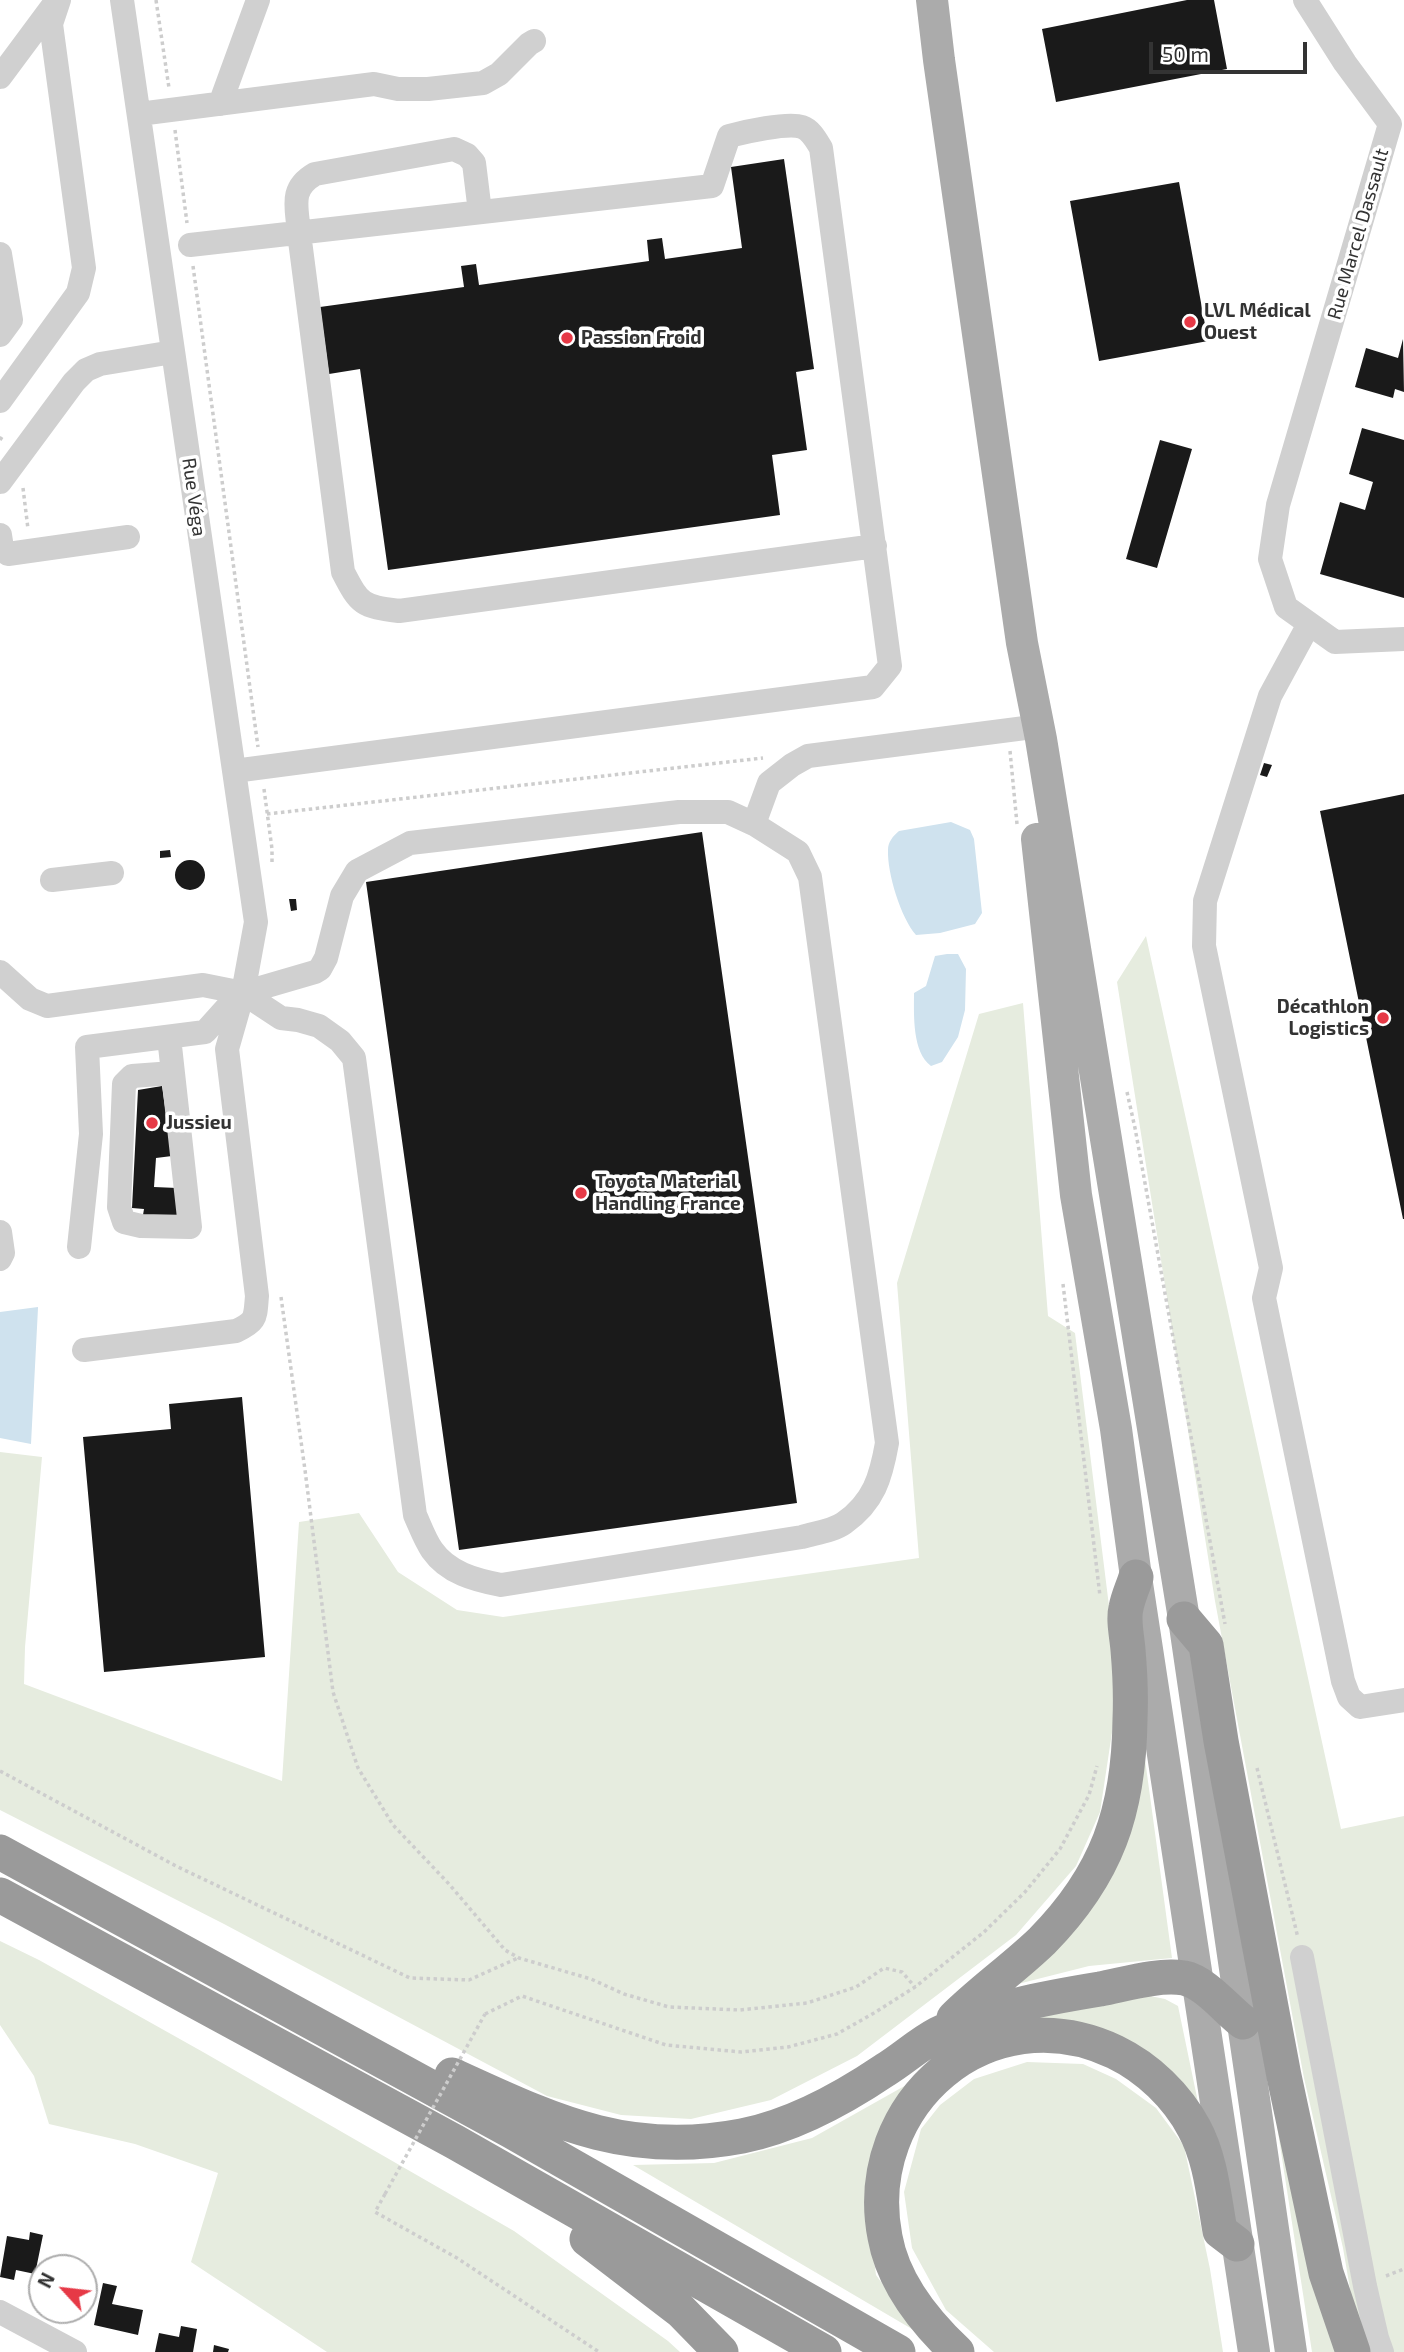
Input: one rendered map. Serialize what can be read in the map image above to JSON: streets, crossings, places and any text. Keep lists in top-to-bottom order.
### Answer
{
  "streets": {
    "street": ["Rue Marcel Dassault", "Rue Véga"]
  },
  "places": [
    "LVL Médical Ouest",
    "Passion Froid",
    "Décathlon Logistics",
    "Jussieu",
    "Toyota Material Handling France"
  ],
  "scale_bar": "50 m",
  "north": "top left"
}
